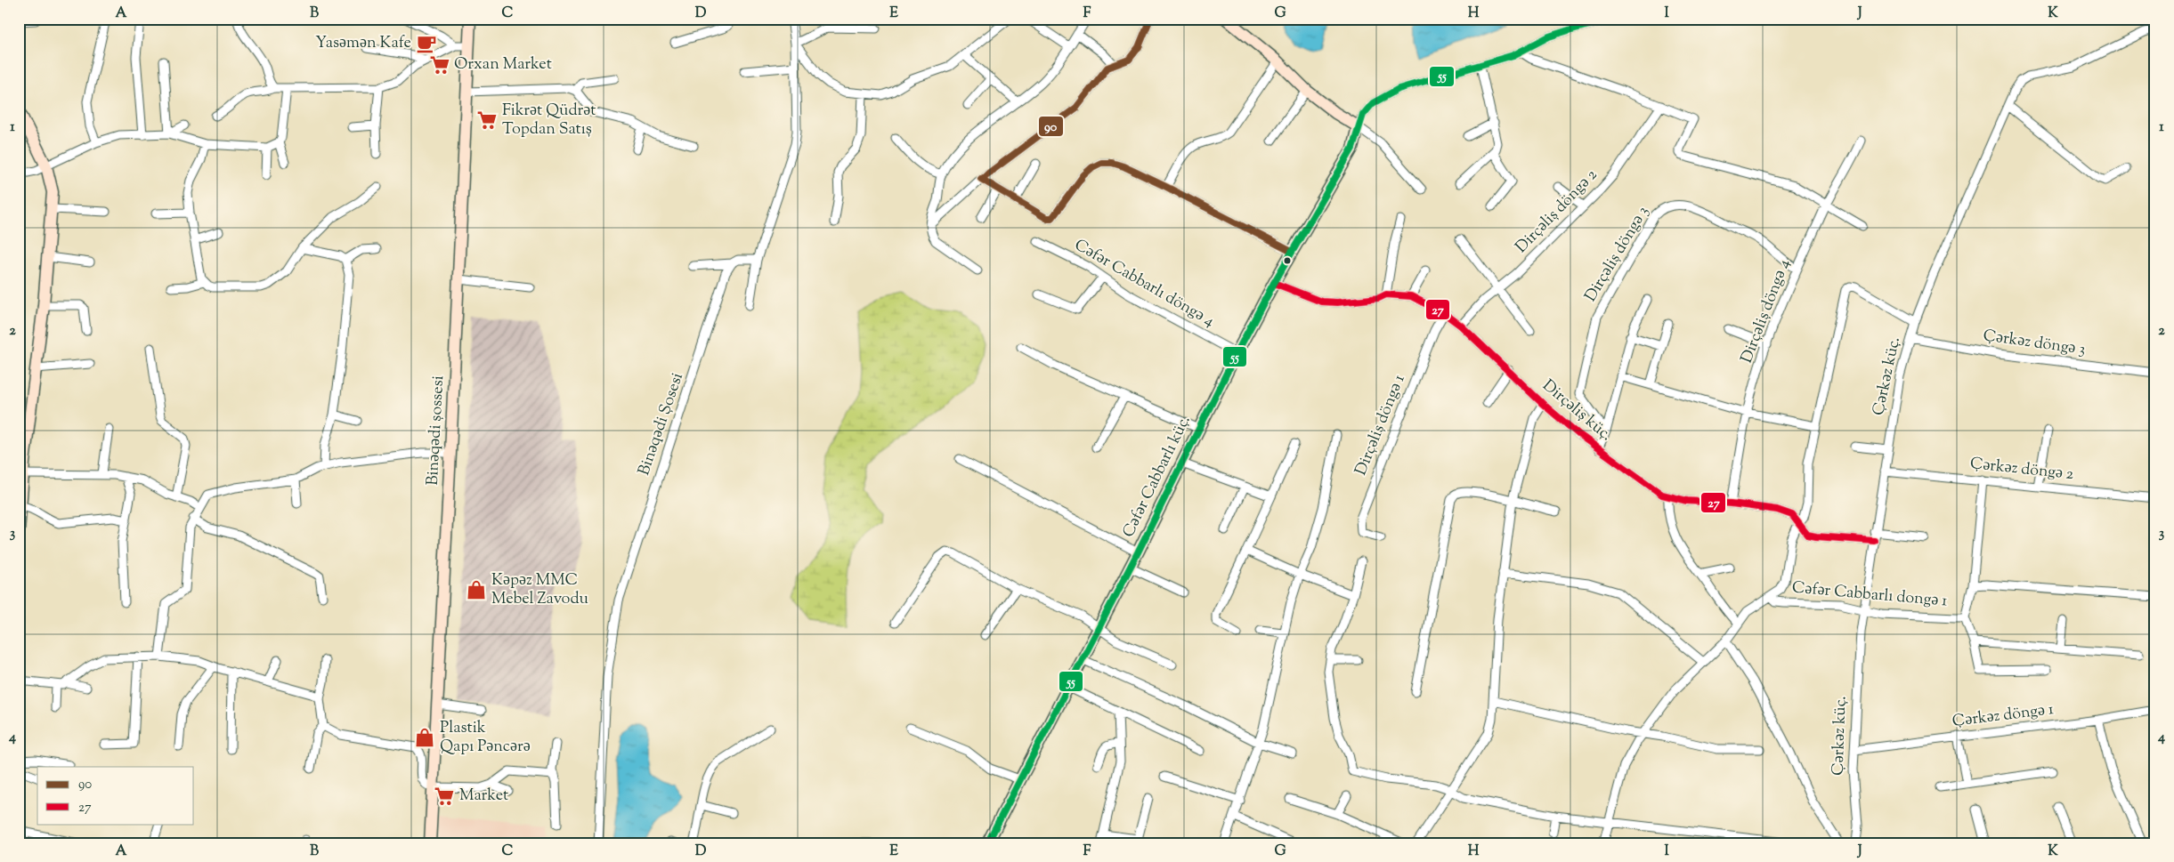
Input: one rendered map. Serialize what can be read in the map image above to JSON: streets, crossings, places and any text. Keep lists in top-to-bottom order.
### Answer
{
  "streets": {
    "street": [
      "Dirçəliş döngə 2",
      "Dirçəliş döngə 3",
      "Cəfər Cabbarlı döngə 4",
      "Dirçəliş döngə 4",
      "Çərkəz döngə 3",
      "Çərkəz küç.",
      "Dirçəliş küç.",
      "Binəqədi Şosesi",
      "Dirçəliş döngə 1",
      "Binəqədi şossesi",
      "Çərkəz döngə 2",
      "Cəfər Cabbarlı küç.",
      "Cəfər Cabbarlı dongə 1",
      "Çərkəz döngə 1"
    ]
  },
  "crossings": [
    ["Dirçəliş döngə 2", "Dirçəliş küç."],
    ["Dirçəliş döngə 3", "Dirçəliş döngə 4"],
    ["Cəfər Cabbarlı döngə 4", "Cəfər Cabbarlı küç."],
    ["Dirçəliş döngə 4", "Dirçəliş küç."],
    ["Çərkəz döngə 3", "Çərkəz küç."],
    ["Çərkəz küç.", "Dirçəliş küç."],
    ["Çərkəz küç.", "Çərkəz döngə 2"],
    ["Çərkəz küç.", "Cəfər Cabbarlı dongə 1"],
    ["Çərkəz küç.", "Çərkəz döngə 1"],
    ["Dirçəliş küç.", "Dirçəliş döngə 1"],
    ["Dirçəliş küç.", "Cəfər Cabbarlı küç."],
    ["Çərkəz döngə 2", "Cəfər Cabbarlı dongə 1"]
  ],
  "places": {
    "cafe": ["Yasəmən Kafe"],
    "supermarket": ["Orxan Market", "Fikrət Qüdrət Topdan Satış", "Market"],
    "shop": ["Kəpəz MMC Mebel Zavodu", "Plastik Qapı Pəncərə"]
  },
  "lines": ["transit line 90", "transit line 55", "transit line 27"],
  "legend": ["90", "27"],
  "grid": {
    "columns": [
      "A",
      "B",
      "C",
      "D",
      "E",
      "F",
      "G",
      "H",
      "I",
      "J",
      "K"
    ],
    "rows": [
      "1",
      "2",
      "3",
      "4"
    ]
  }
}
